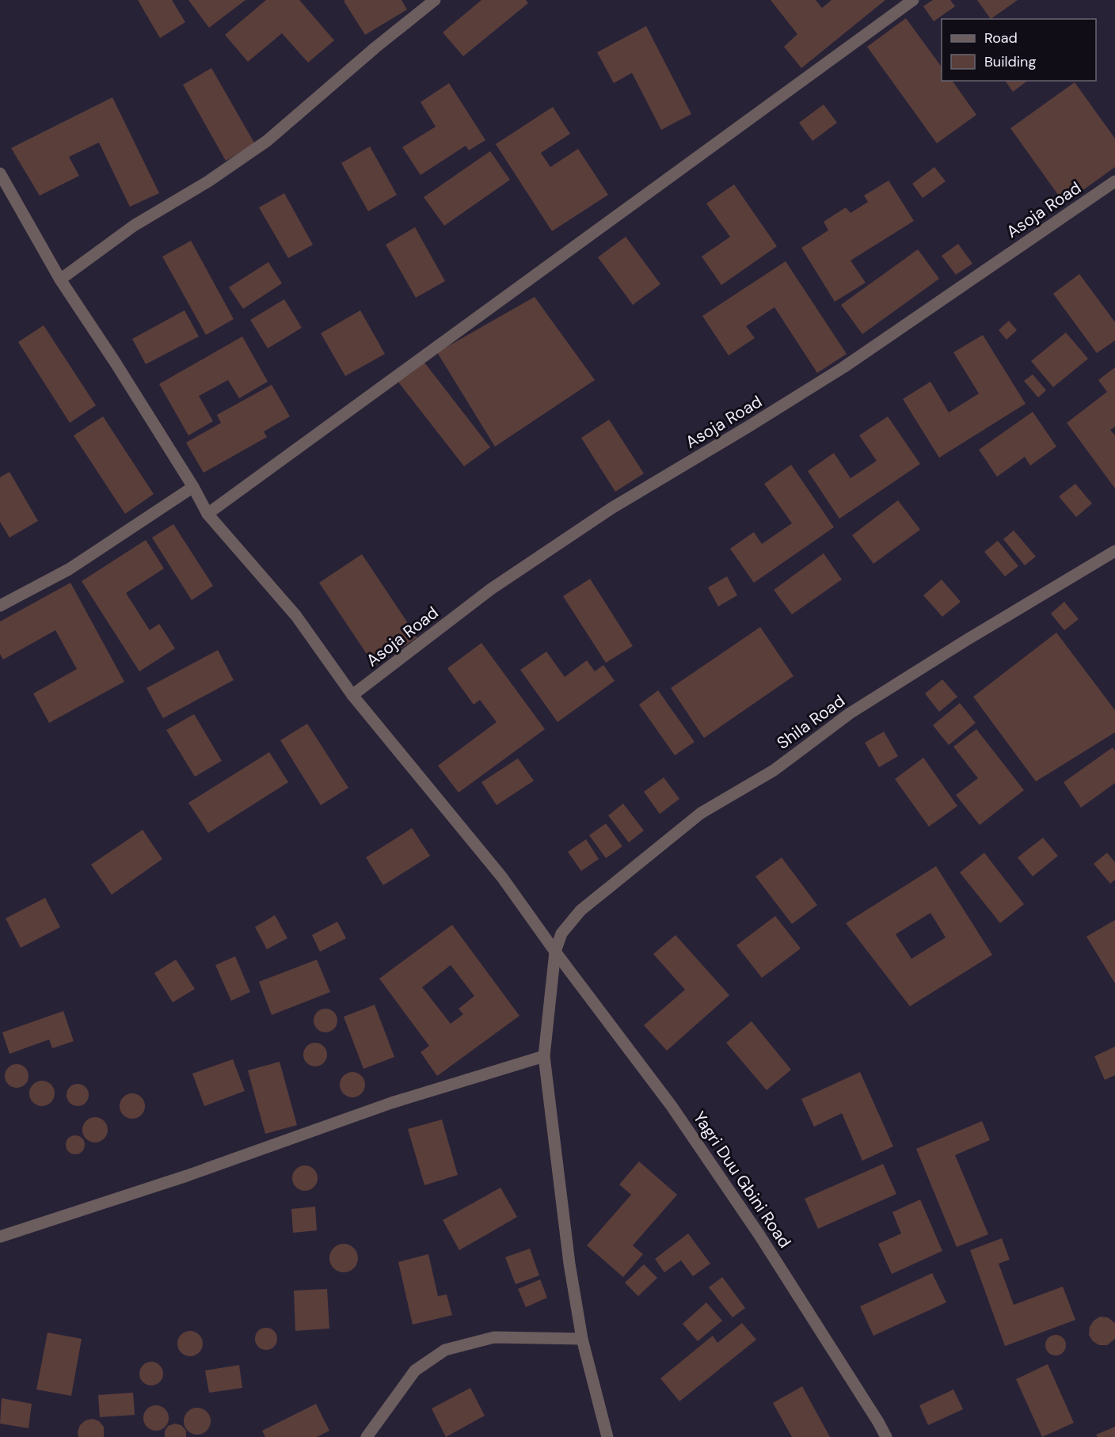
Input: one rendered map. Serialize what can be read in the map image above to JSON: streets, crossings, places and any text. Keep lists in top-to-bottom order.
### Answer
{
  "streets": {
    "street": ["Asoja Road", "Shila Road", "Yagri Duu Gbini Road"]
  },
  "crossings": [
    ["Asoja Road", "Yagri Duu Gbini Road"],
    ["Shila Road", "Yagri Duu Gbini Road"]
  ],
  "legend": ["Road", "Building"]
}
